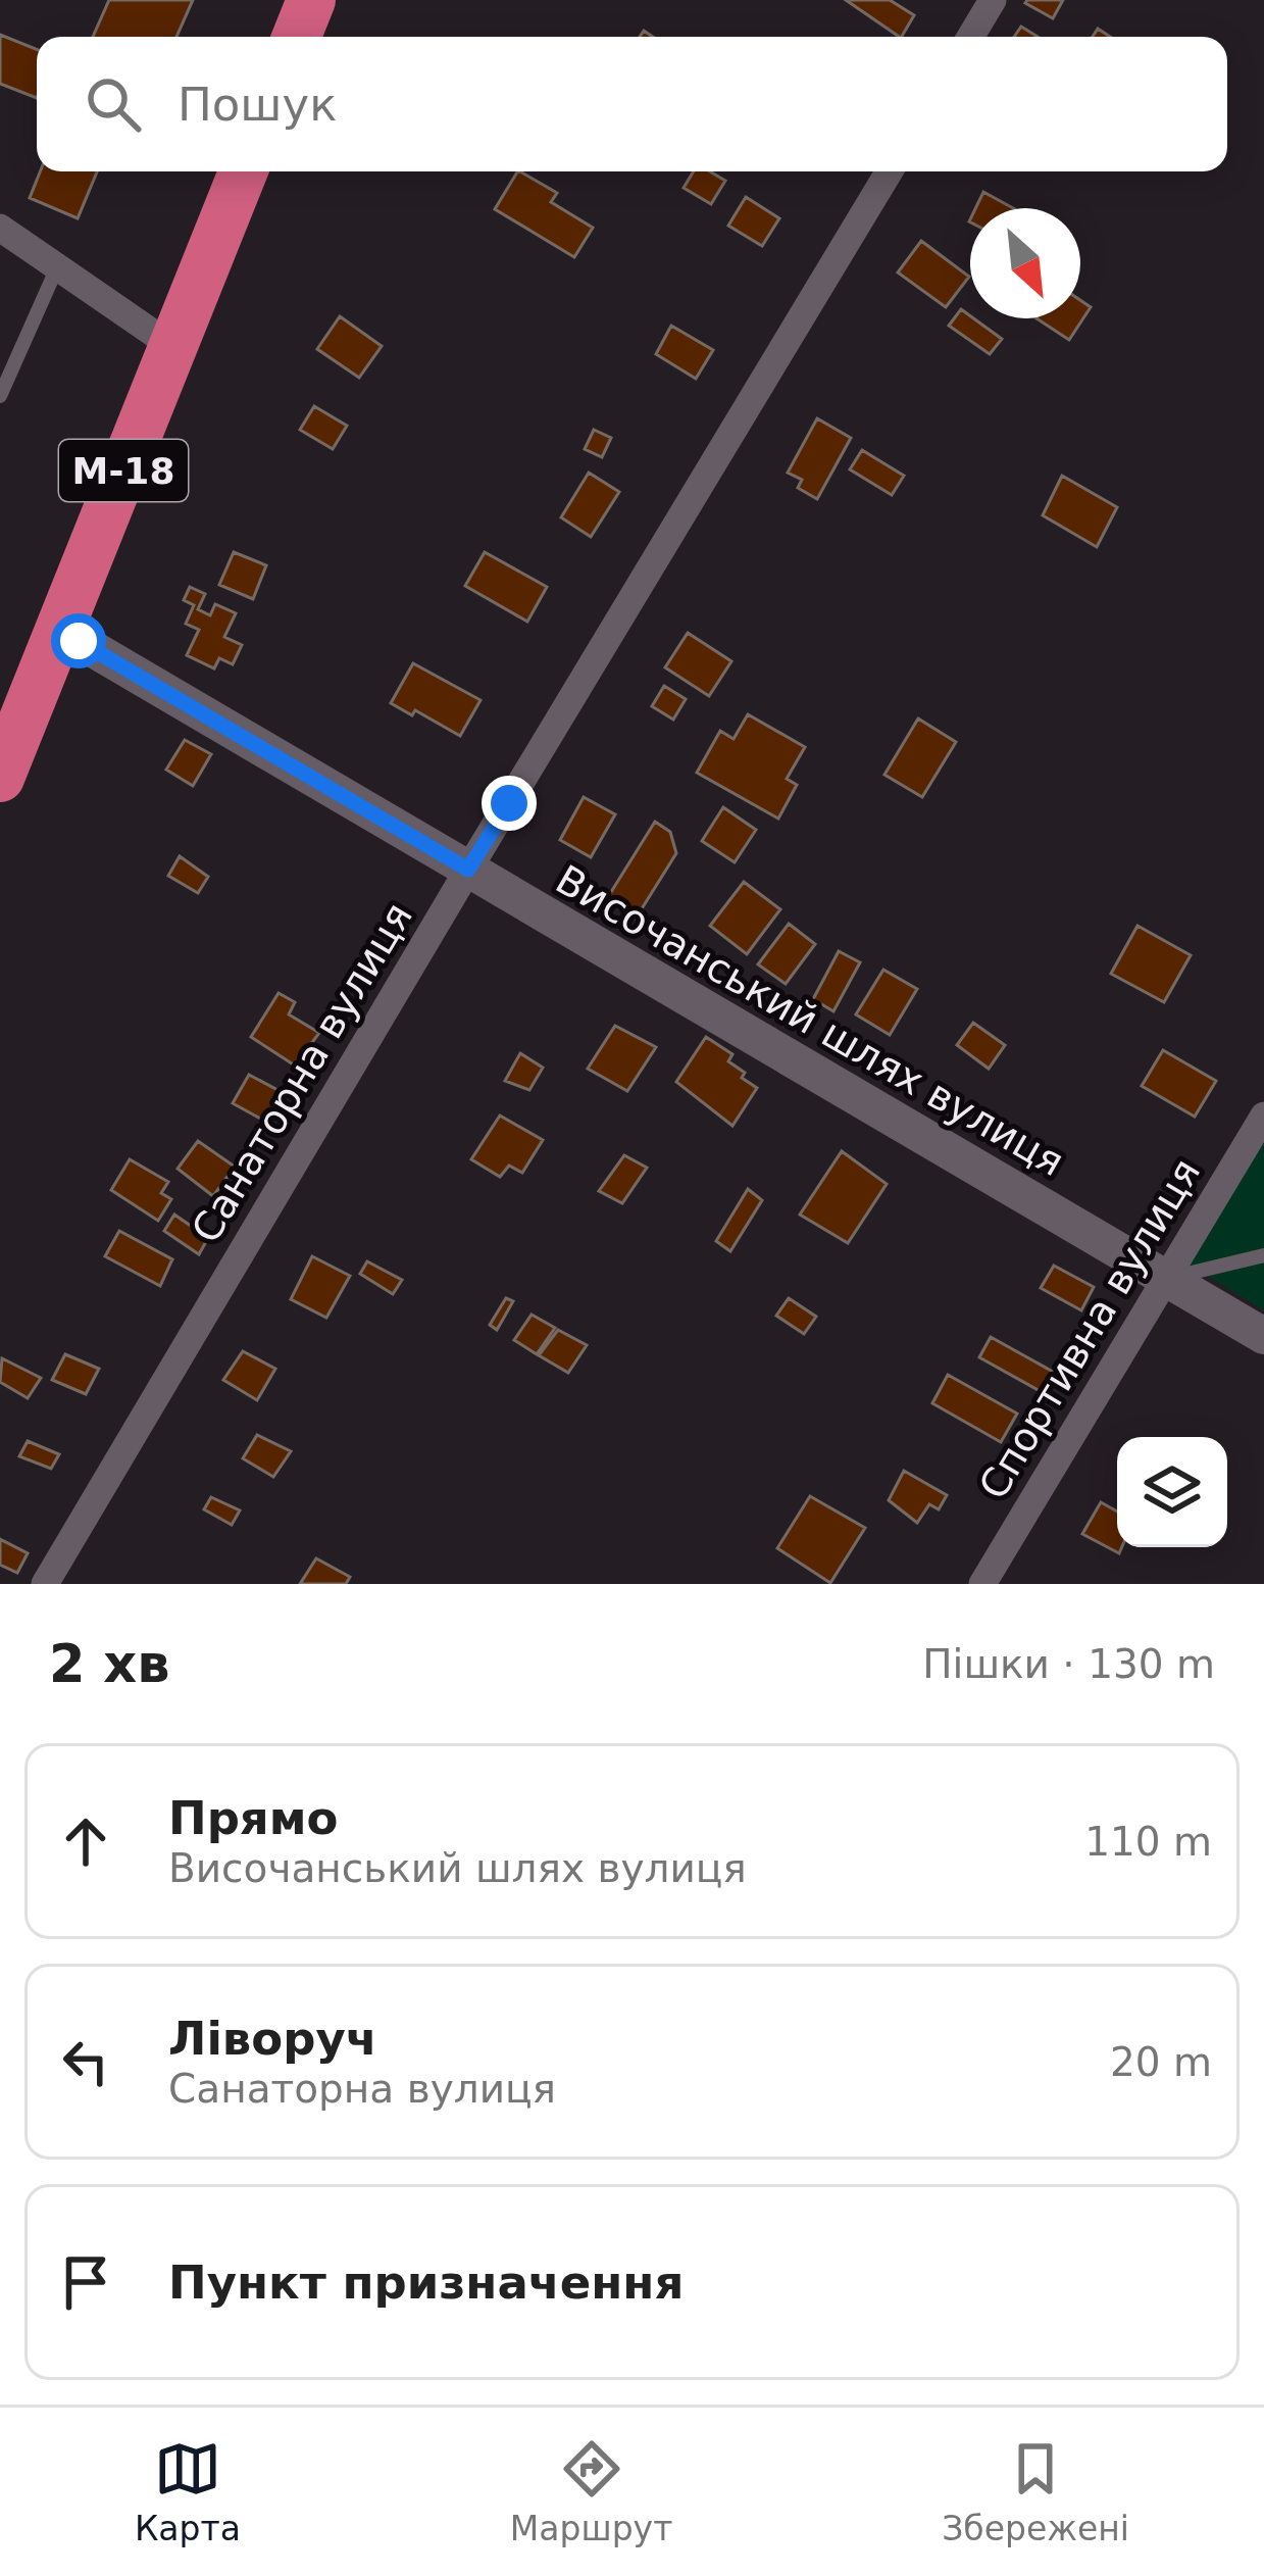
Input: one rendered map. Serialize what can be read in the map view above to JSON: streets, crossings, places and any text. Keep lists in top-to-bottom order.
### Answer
{
  "streets": {
    "highway": ["М-18"],
    "street": ["Височанський шлях вулиця", "Санаторна вулиця", "Спортивна вулиця"]
  },
  "crossings": [
    ["М-18", "Височанський шлях вулиця"],
    ["Височанський шлях вулиця", "Санаторна вулиця"],
    ["Височанський шлях вулиця", "Спортивна вулиця"]
  ],
  "north": "bottom right",
  "page": {
    "search": "Пошук",
    "heading": ["2 хв", "Пішки · 130 m"],
    "list": [
      ["Прямо", "Височанський шлях вулиця", "110 m"],
      ["Ліворуч", "Санаторна вулиця", "20 m"],
      "Пункт призначення"
    ],
    "nav": ["Карта", "Маршрут", "Збережені"]
  }
}
